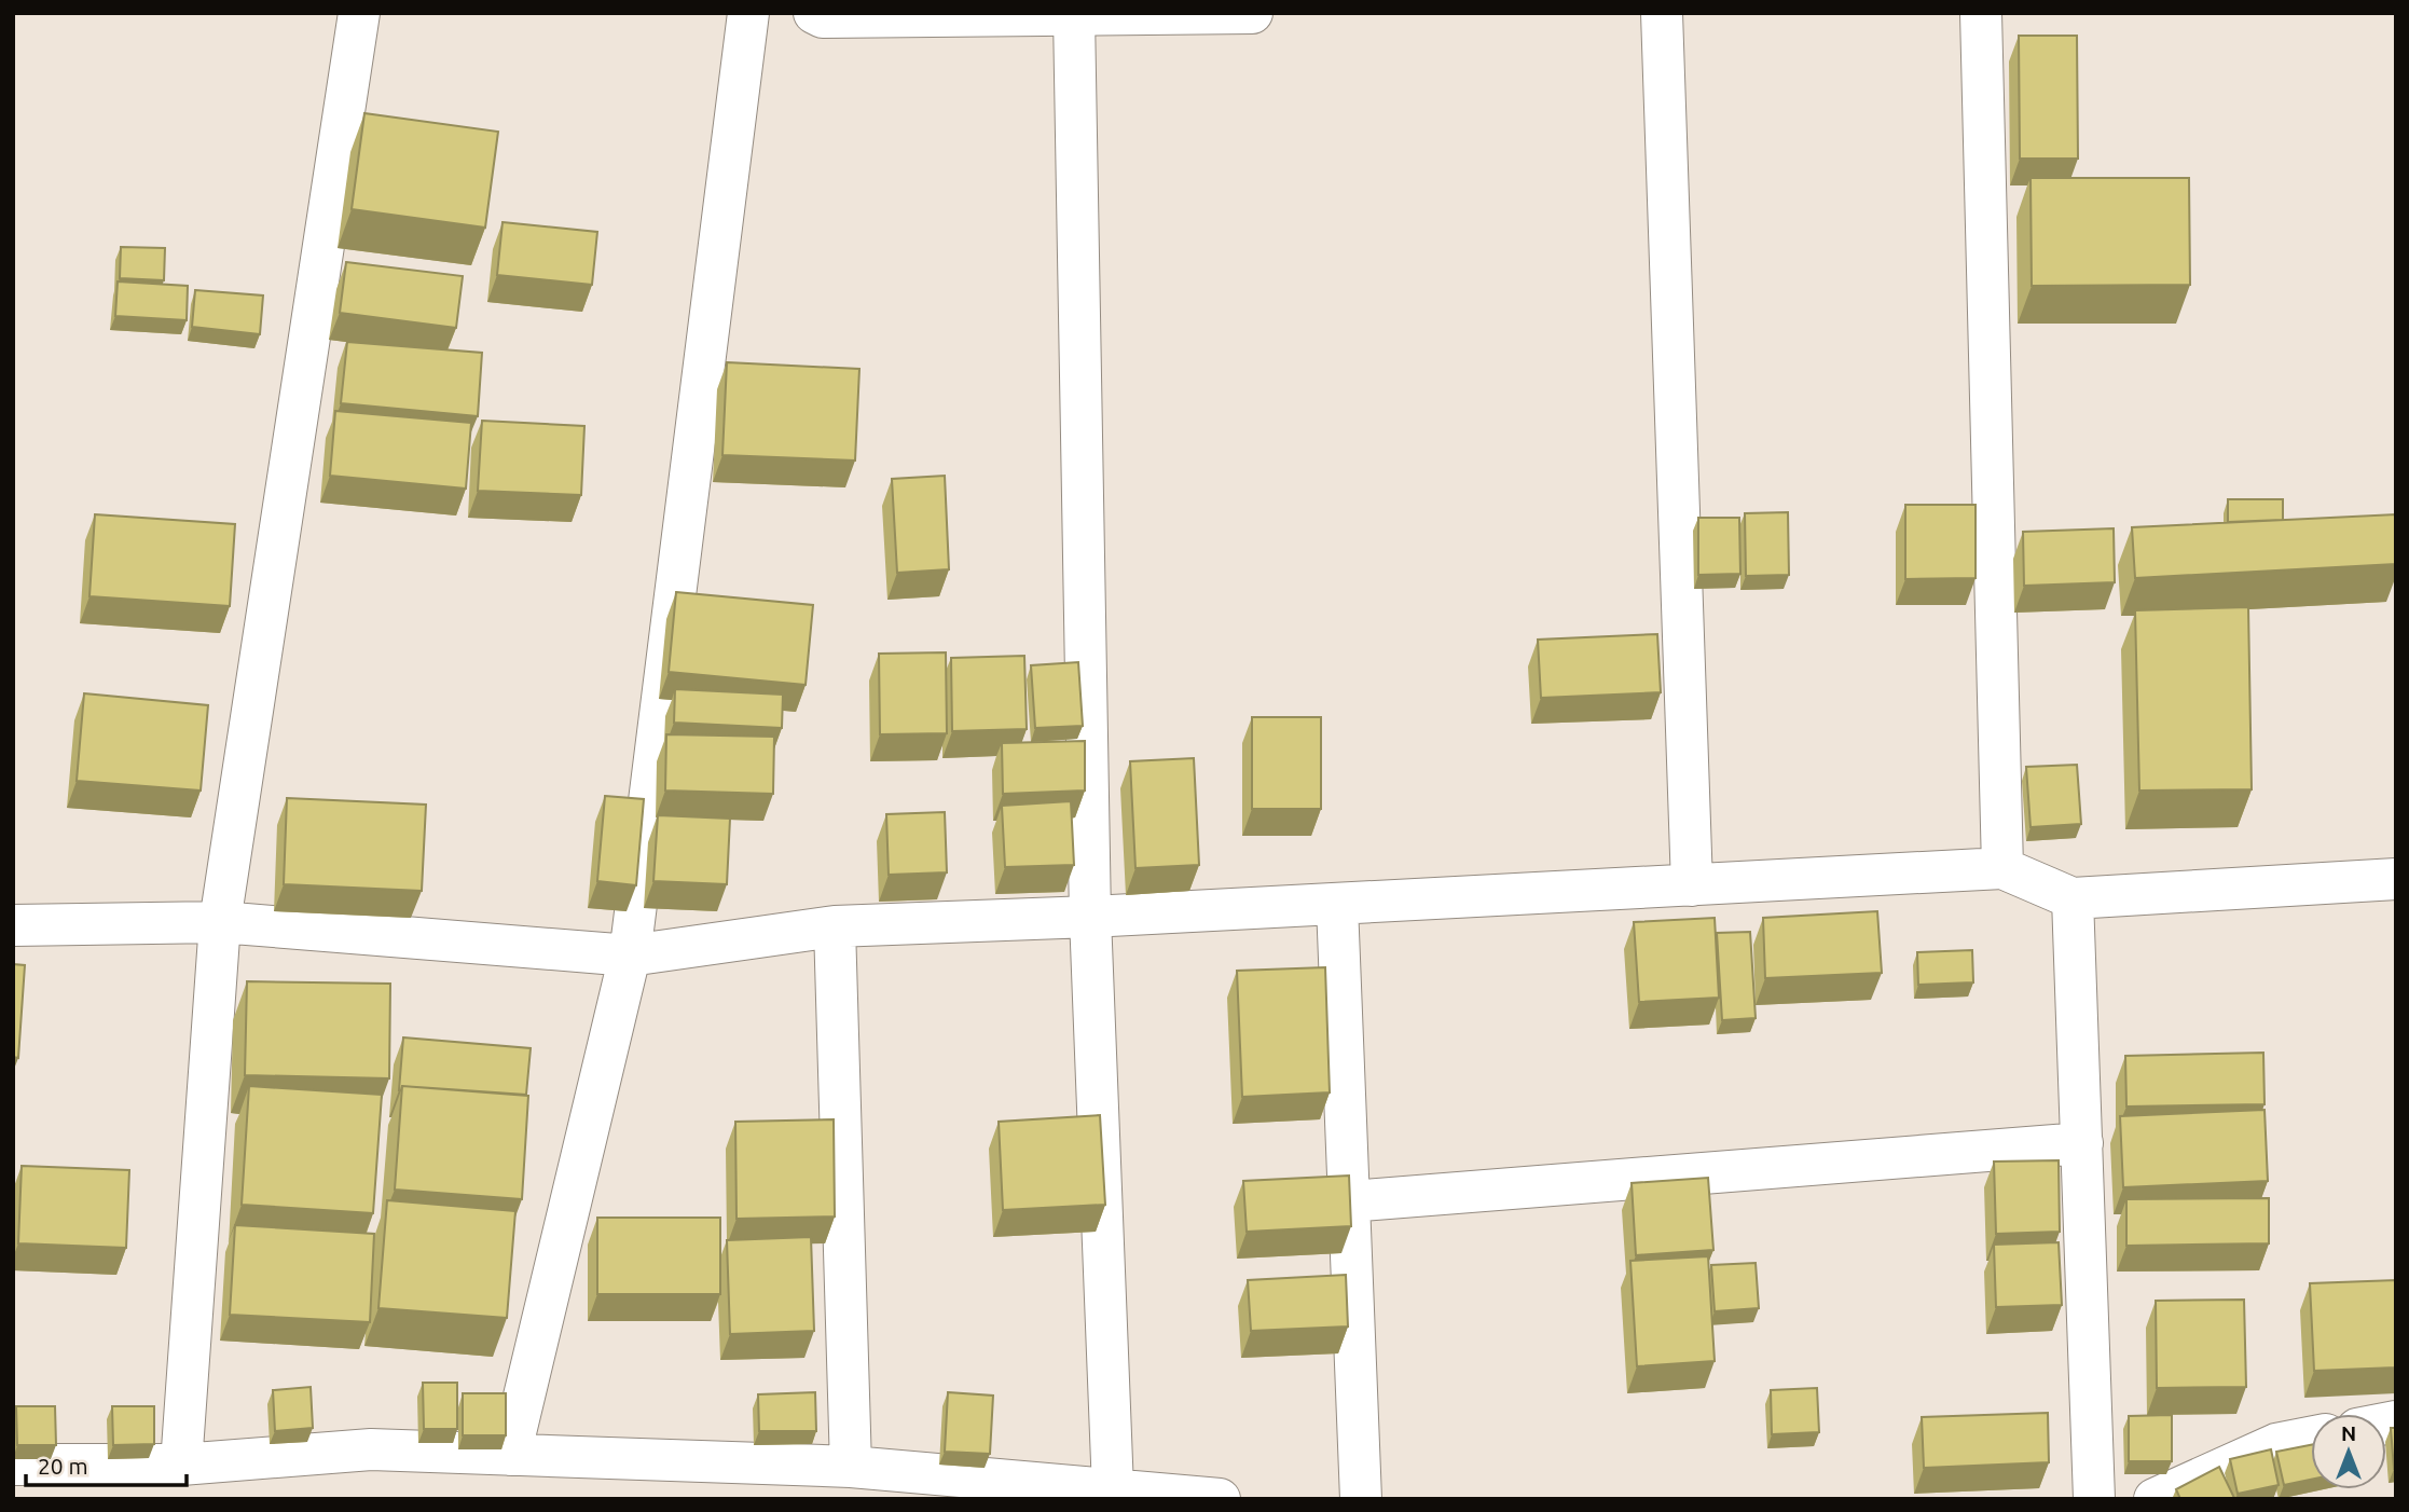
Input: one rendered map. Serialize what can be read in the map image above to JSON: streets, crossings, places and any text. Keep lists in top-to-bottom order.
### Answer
{
  "scale_bar": "20 m",
  "north": "top"
}
